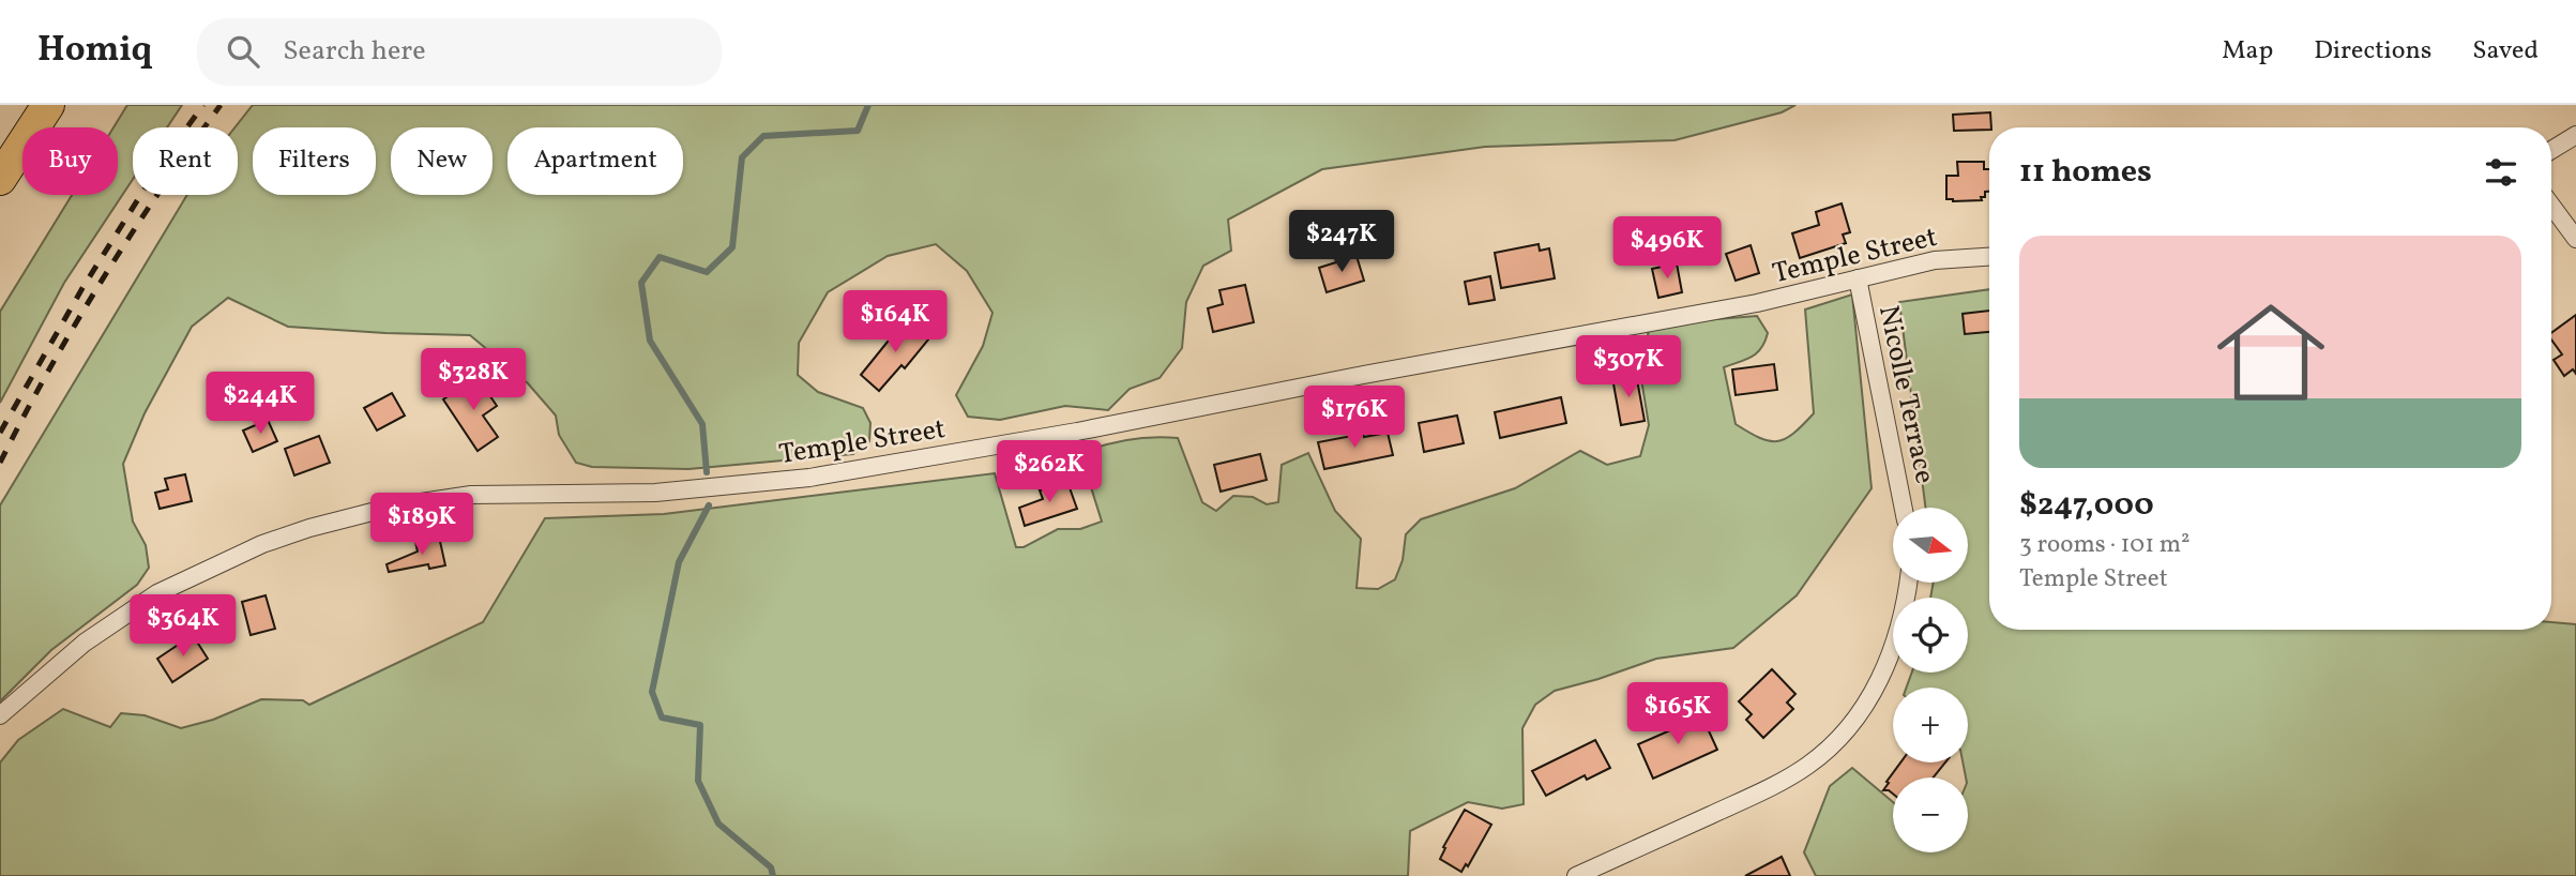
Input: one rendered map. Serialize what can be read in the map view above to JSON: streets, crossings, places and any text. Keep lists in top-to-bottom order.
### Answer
{
  "streets": {
    "street": ["Temple Street", "Nicolle Terrace"]
  },
  "crossings": [
    ["Temple Street", "Nicolle Terrace"]
  ],
  "north": "right",
  "page": {
    "header": "Homiq",
    "search": "Search here",
    "nav": ["Map", "Directions", "Saved"],
    "chip": [
      "Buy",
      "Rent",
      "Filters",
      "New",
      "Apartment"
    ],
    "heading": "11 homes",
    "price": [
      "$247K",
      "$496K",
      "$164K",
      "$307K",
      "$328K",
      "$244K",
      "$176K",
      "$262K",
      "$189K",
      "$364K",
      "$165K"
    ],
    "list": [
      {
        "name": "$247,000",
        "note": "3 rooms · 101 m² · Temple Street"
      }
    ],
    "map_buttons": ["+", "−"]
  }
}
